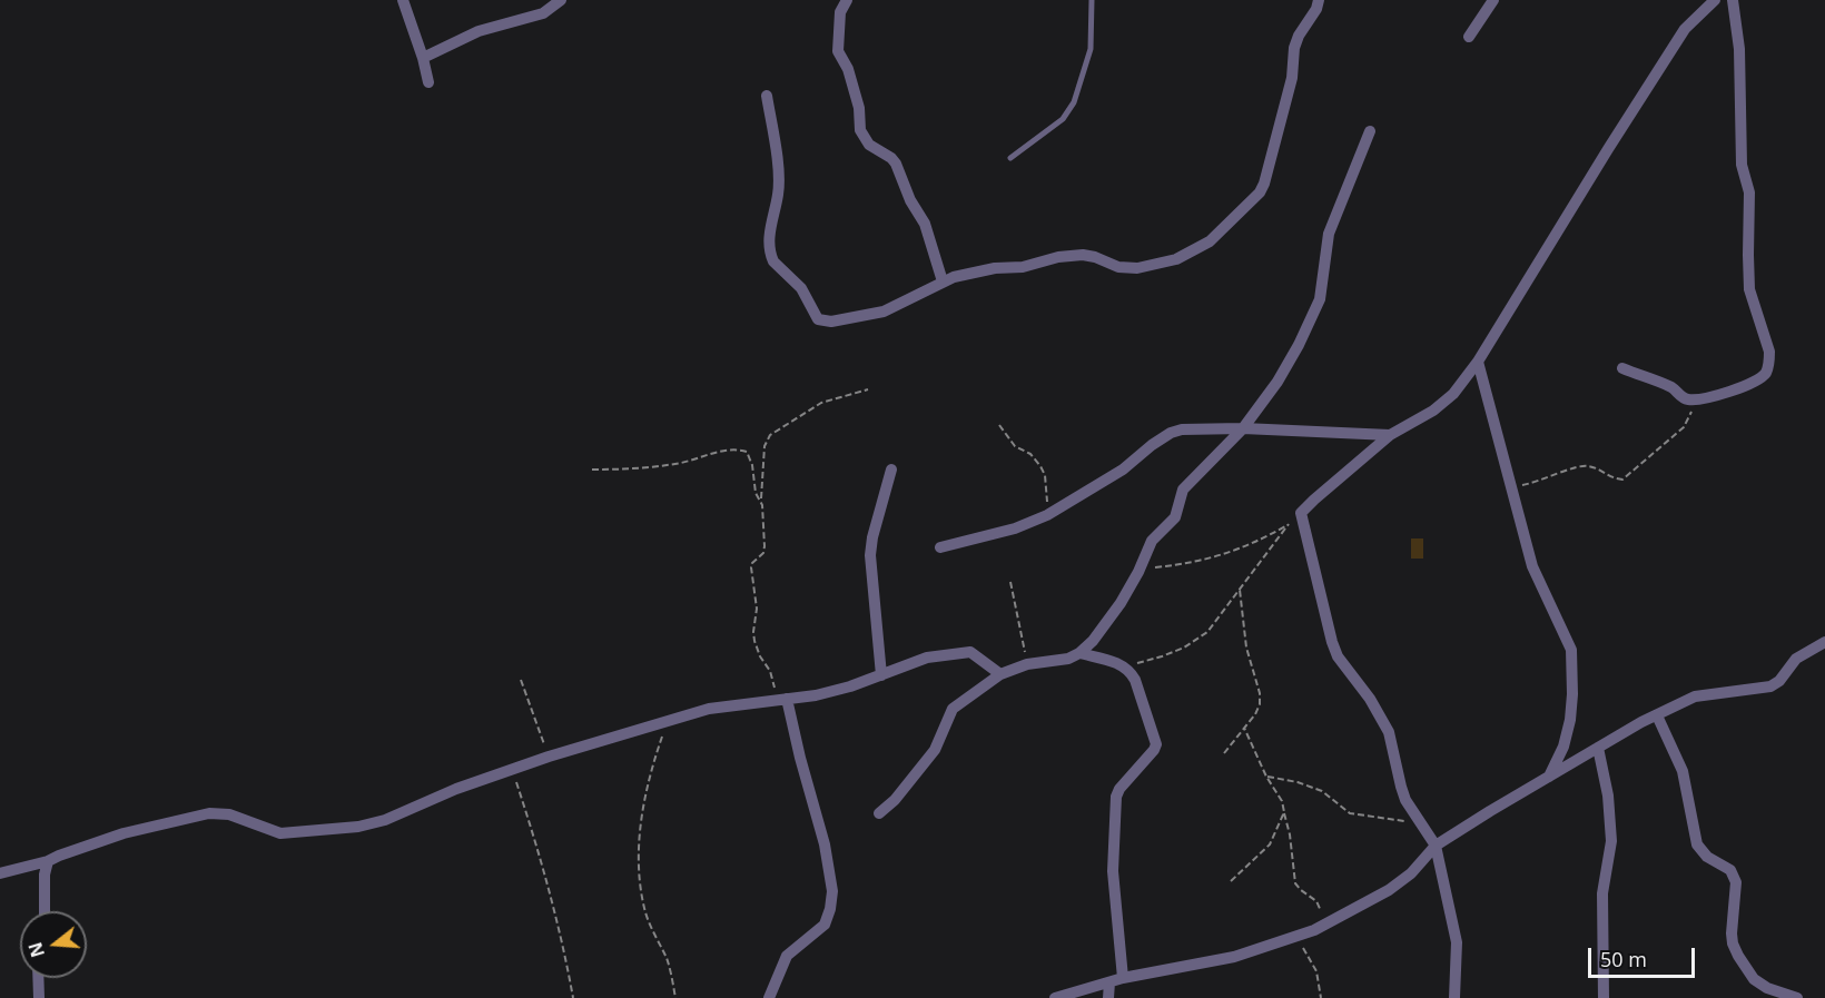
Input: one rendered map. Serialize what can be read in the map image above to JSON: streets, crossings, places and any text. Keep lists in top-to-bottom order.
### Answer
{
  "scale_bar": "50 m",
  "north": "left"
}
